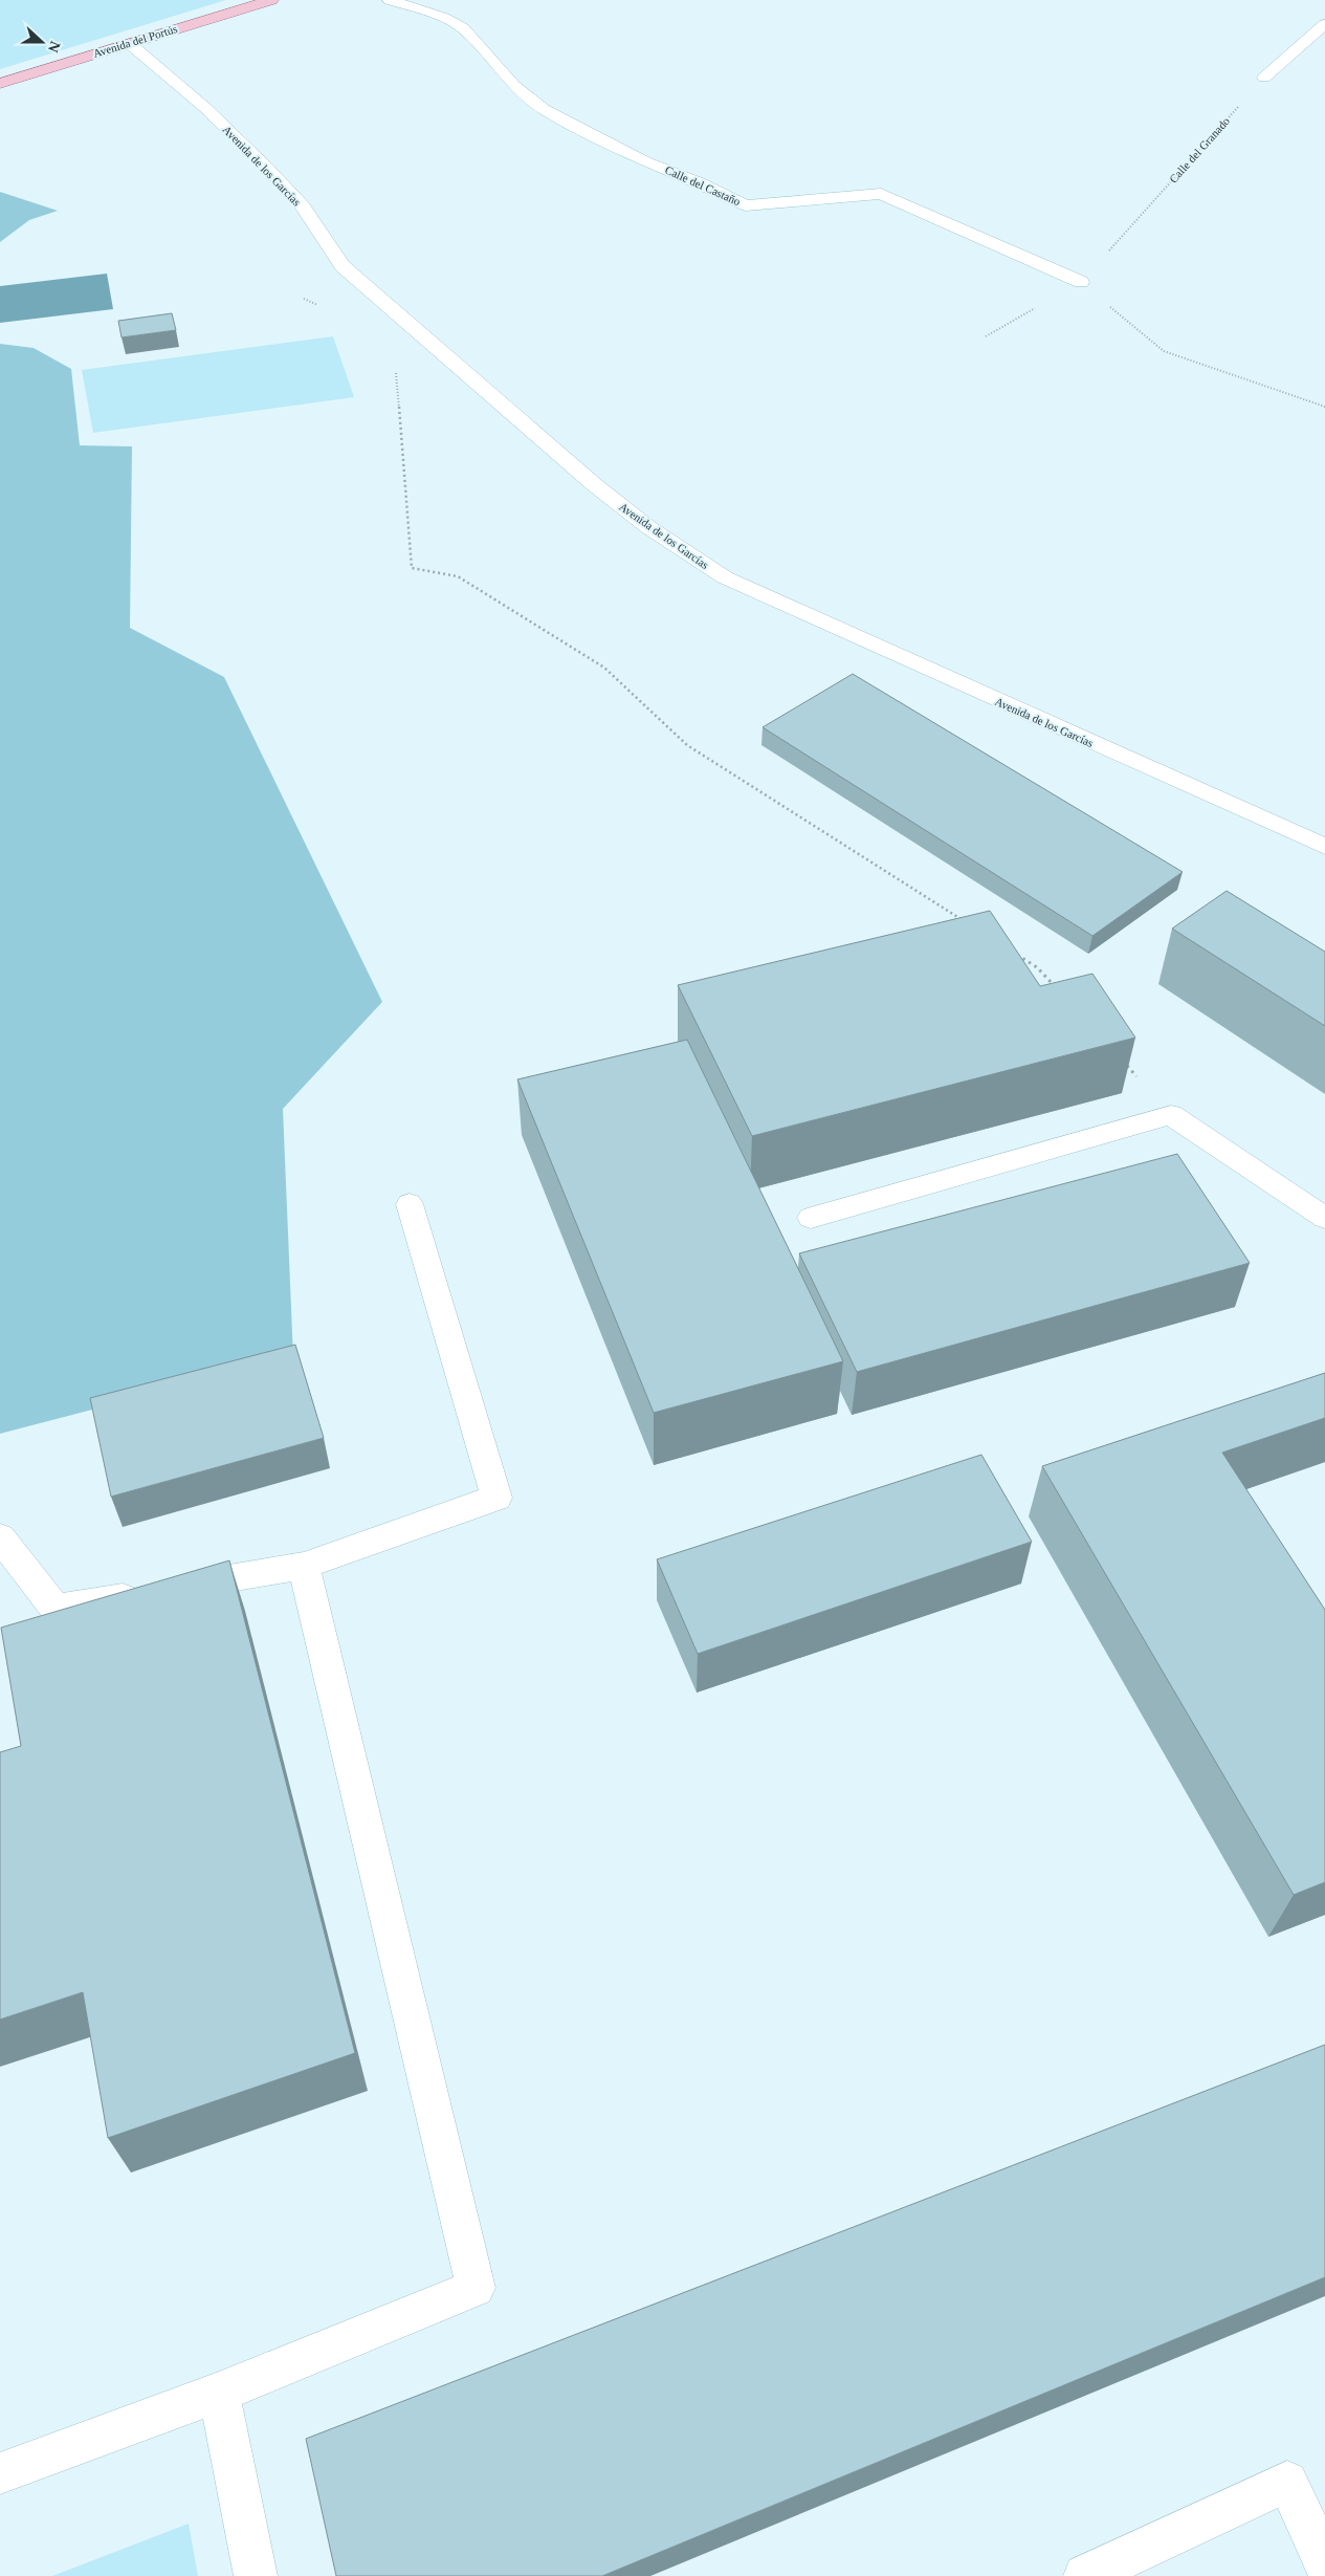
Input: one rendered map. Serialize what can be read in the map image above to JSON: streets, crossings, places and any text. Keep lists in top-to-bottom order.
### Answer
{
  "streets": {
    "main road": ["Avenida del Portús"],
    "street": ["Avenida de los Garcías", "Calle del Castaño"],
    "path": ["Calle del Granado"]
  },
  "crossings": [
    ["Avenida del Portús", "Avenida de los Garcías"],
    ["Calle del Granado", "Calle del Castaño"]
  ],
  "north": "right"
}
